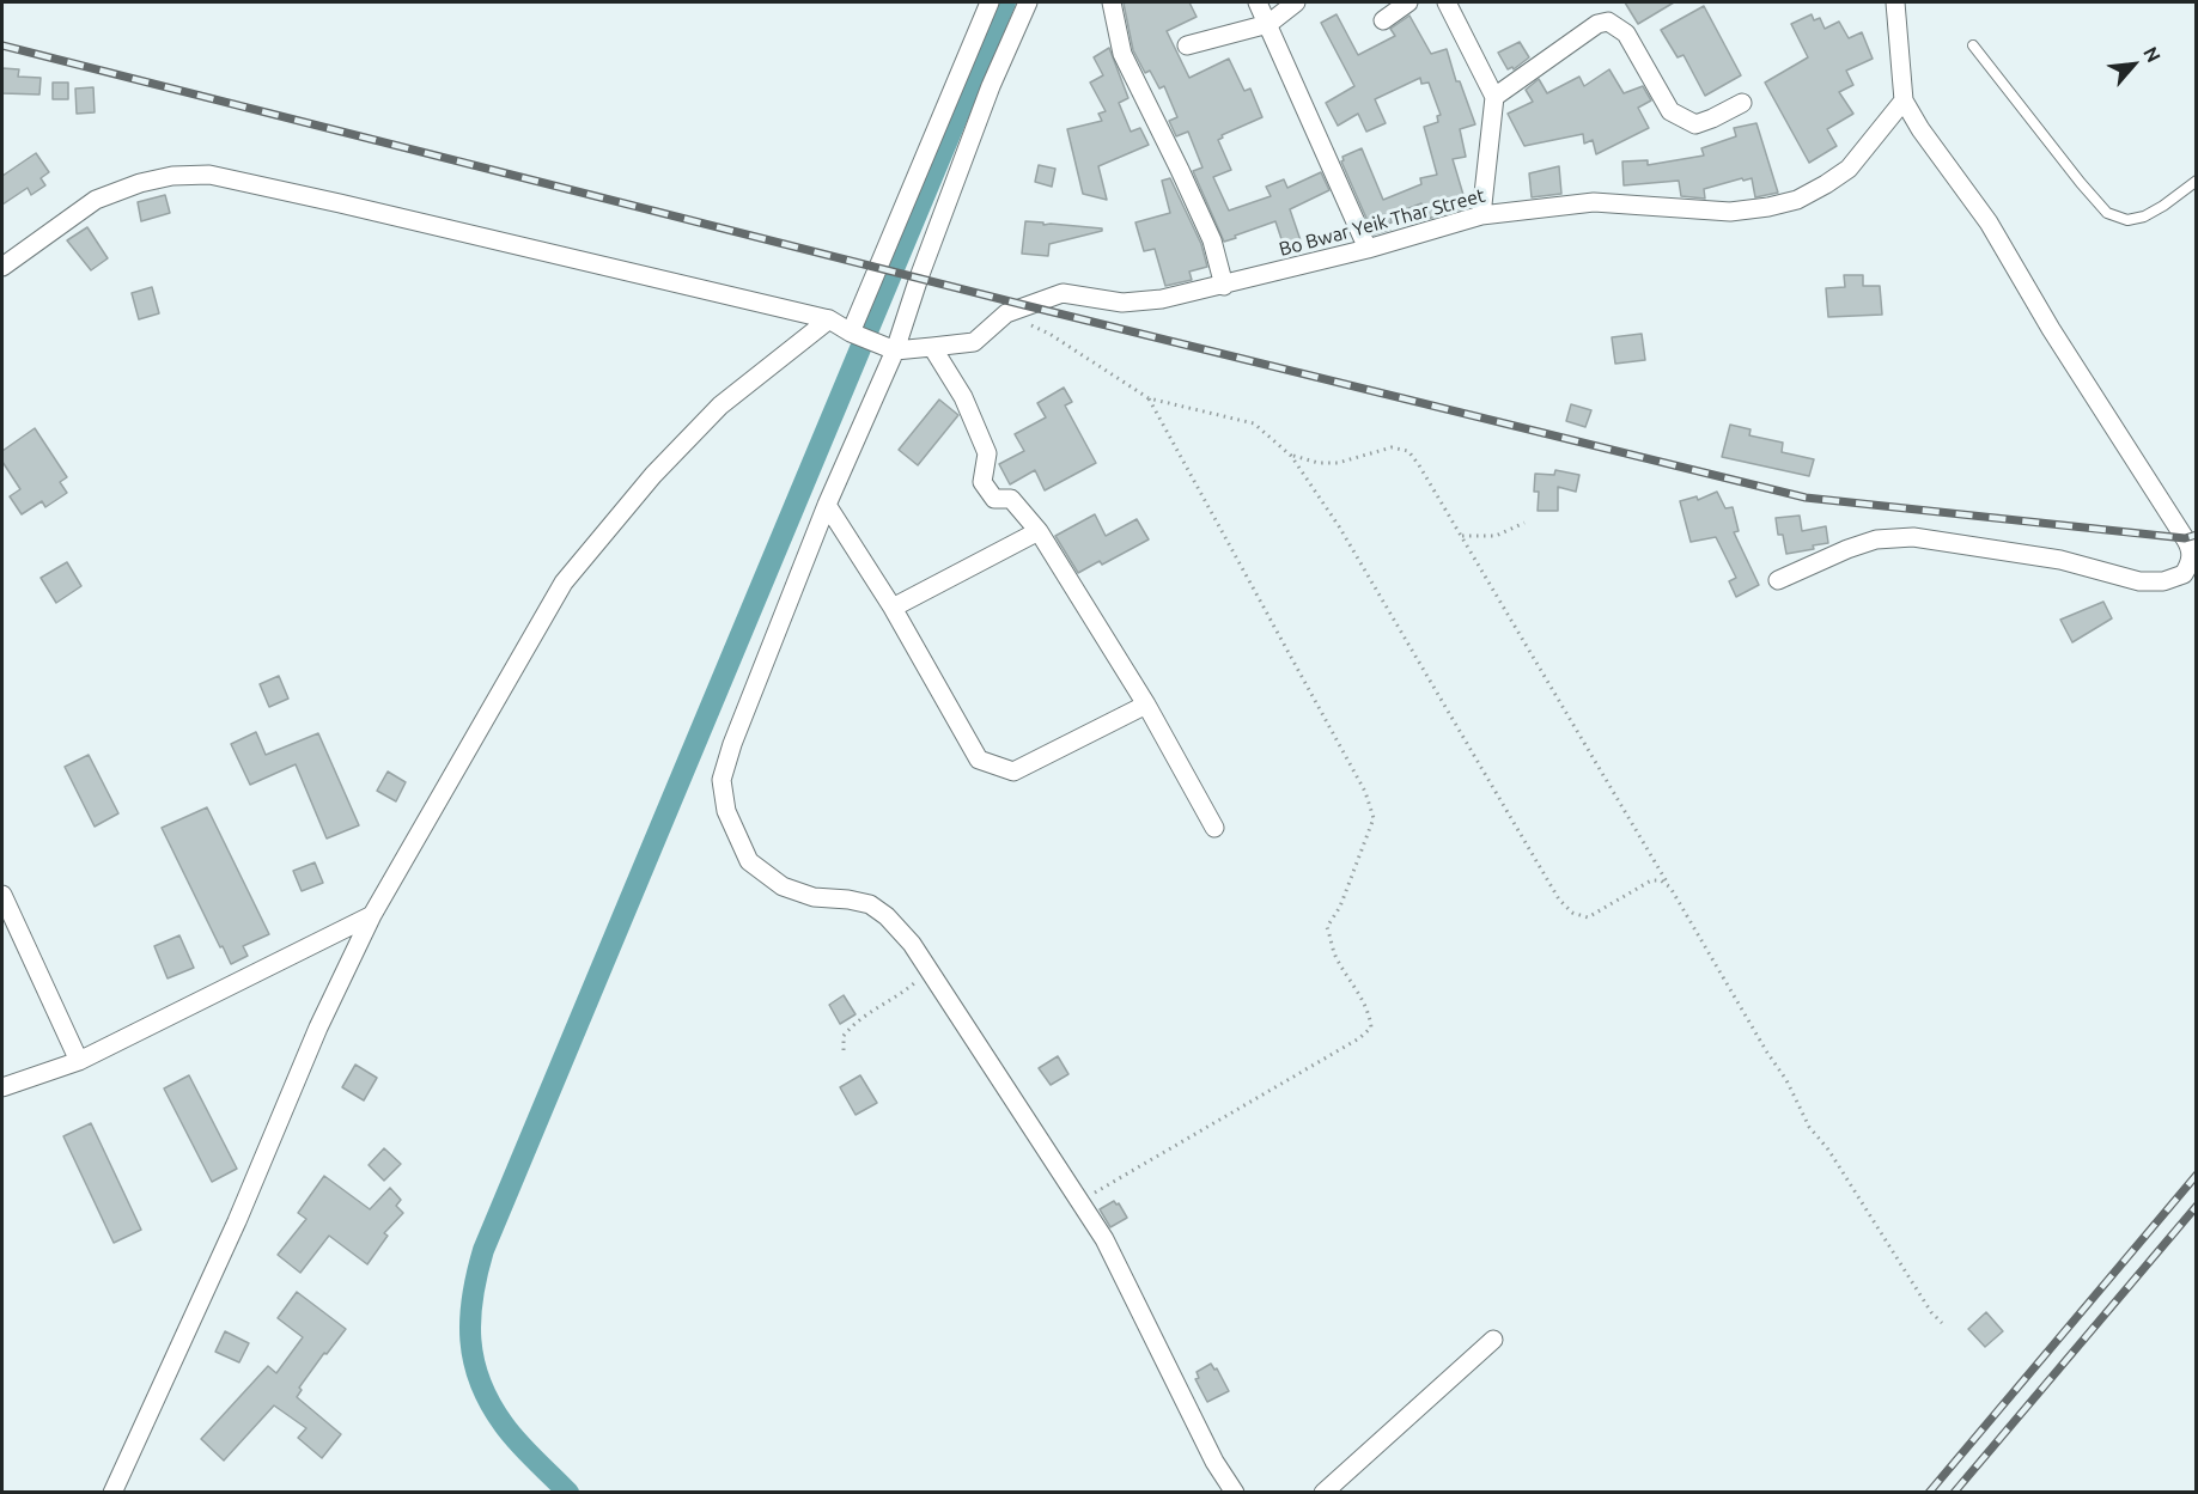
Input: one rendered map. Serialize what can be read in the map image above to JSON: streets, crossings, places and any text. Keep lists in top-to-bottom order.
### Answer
{
  "streets": {
    "street": ["Bo Bwar Yeik Thar Street"]
  },
  "north": "top right"
}
